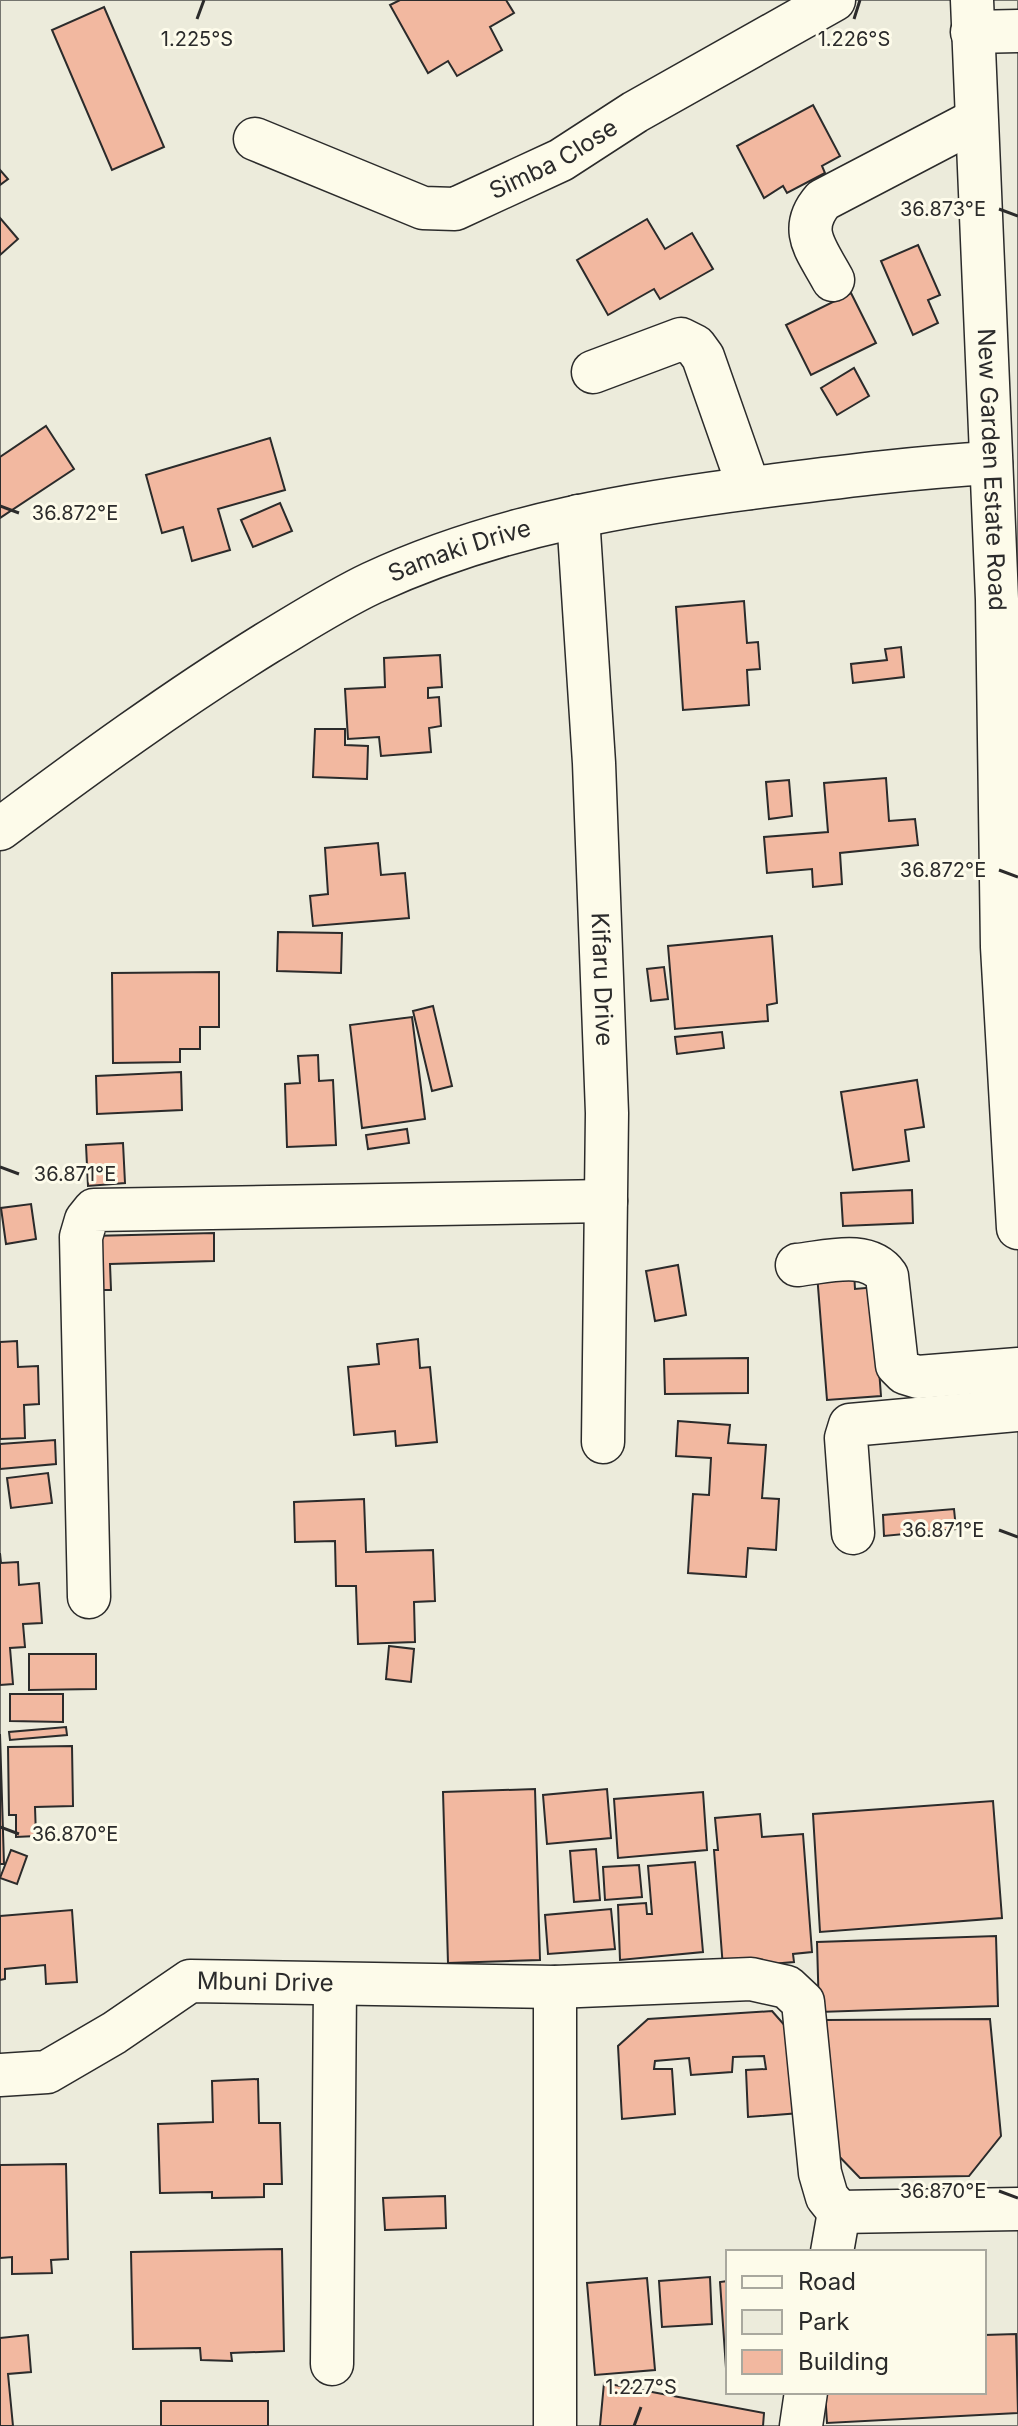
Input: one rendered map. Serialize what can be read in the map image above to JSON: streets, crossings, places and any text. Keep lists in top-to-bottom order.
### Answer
{
  "streets": {
    "street": [
      "Simba Close",
      "New Garden Estate Road",
      "Samaki Drive",
      "Kifaru Drive",
      "Mbuni Drive"
    ]
  },
  "crossings": [
    ["New Garden Estate Road", "Samaki Drive"],
    ["Samaki Drive", "Kifaru Drive"]
  ],
  "legend": ["Road", "Park", "Building"],
  "coordinates": [
    "1.226°S",
    "1.225°S",
    "36.873°E",
    "36.872°E",
    "36.871°E",
    "36.870°E",
    "1.227°S"
  ]
}
